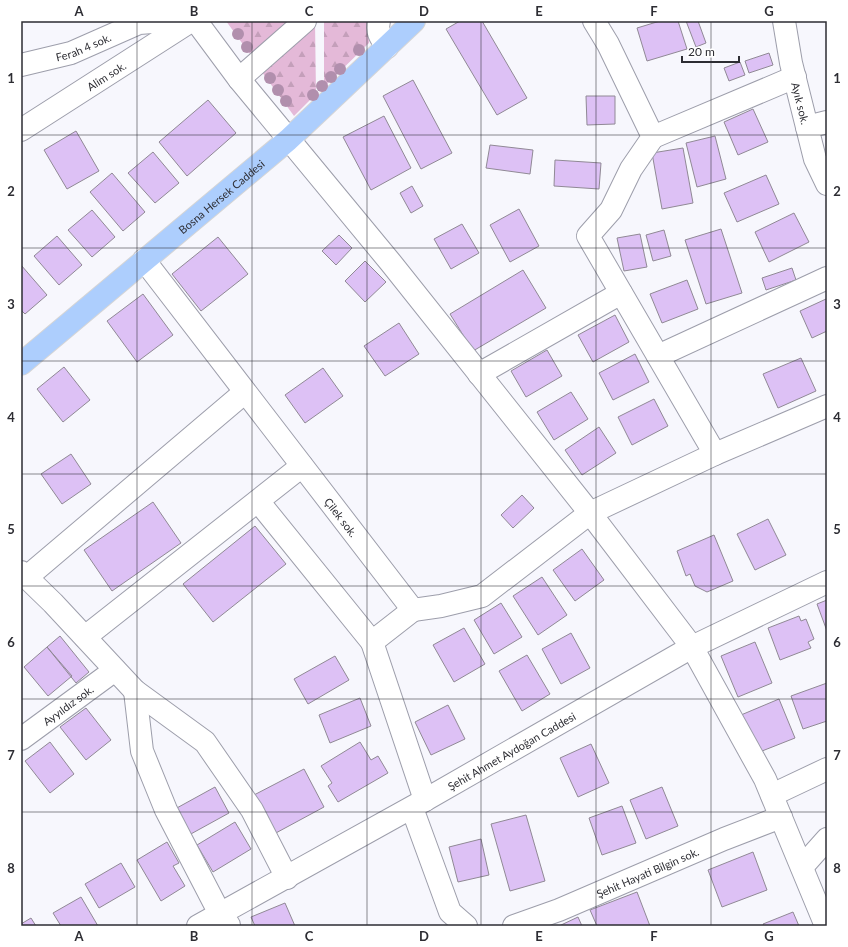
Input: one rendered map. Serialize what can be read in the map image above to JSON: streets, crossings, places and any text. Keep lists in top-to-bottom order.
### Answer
{
  "streets": {
    "main road": ["Bosna Hersek Caddesi"],
    "street": [
      "Ferah 4 sok.",
      "Alim sok.",
      "Ayık sok.",
      "Çilek sok.",
      "Ayyıldız sok.",
      "Şehit Ahmet Aydoğan Caddesi",
      "Şehit Hayati Bilgin sok."
    ]
  },
  "crossings": [
    ["Bosna Hersek Caddesi", "Çilek sok."]
  ],
  "scale_bar": "20 m",
  "grid": {
    "columns": [
      "A",
      "B",
      "C",
      "D",
      "E",
      "F",
      "G"
    ],
    "rows": [
      "1",
      "2",
      "3",
      "4",
      "5",
      "6",
      "7",
      "8"
    ]
  }
}
